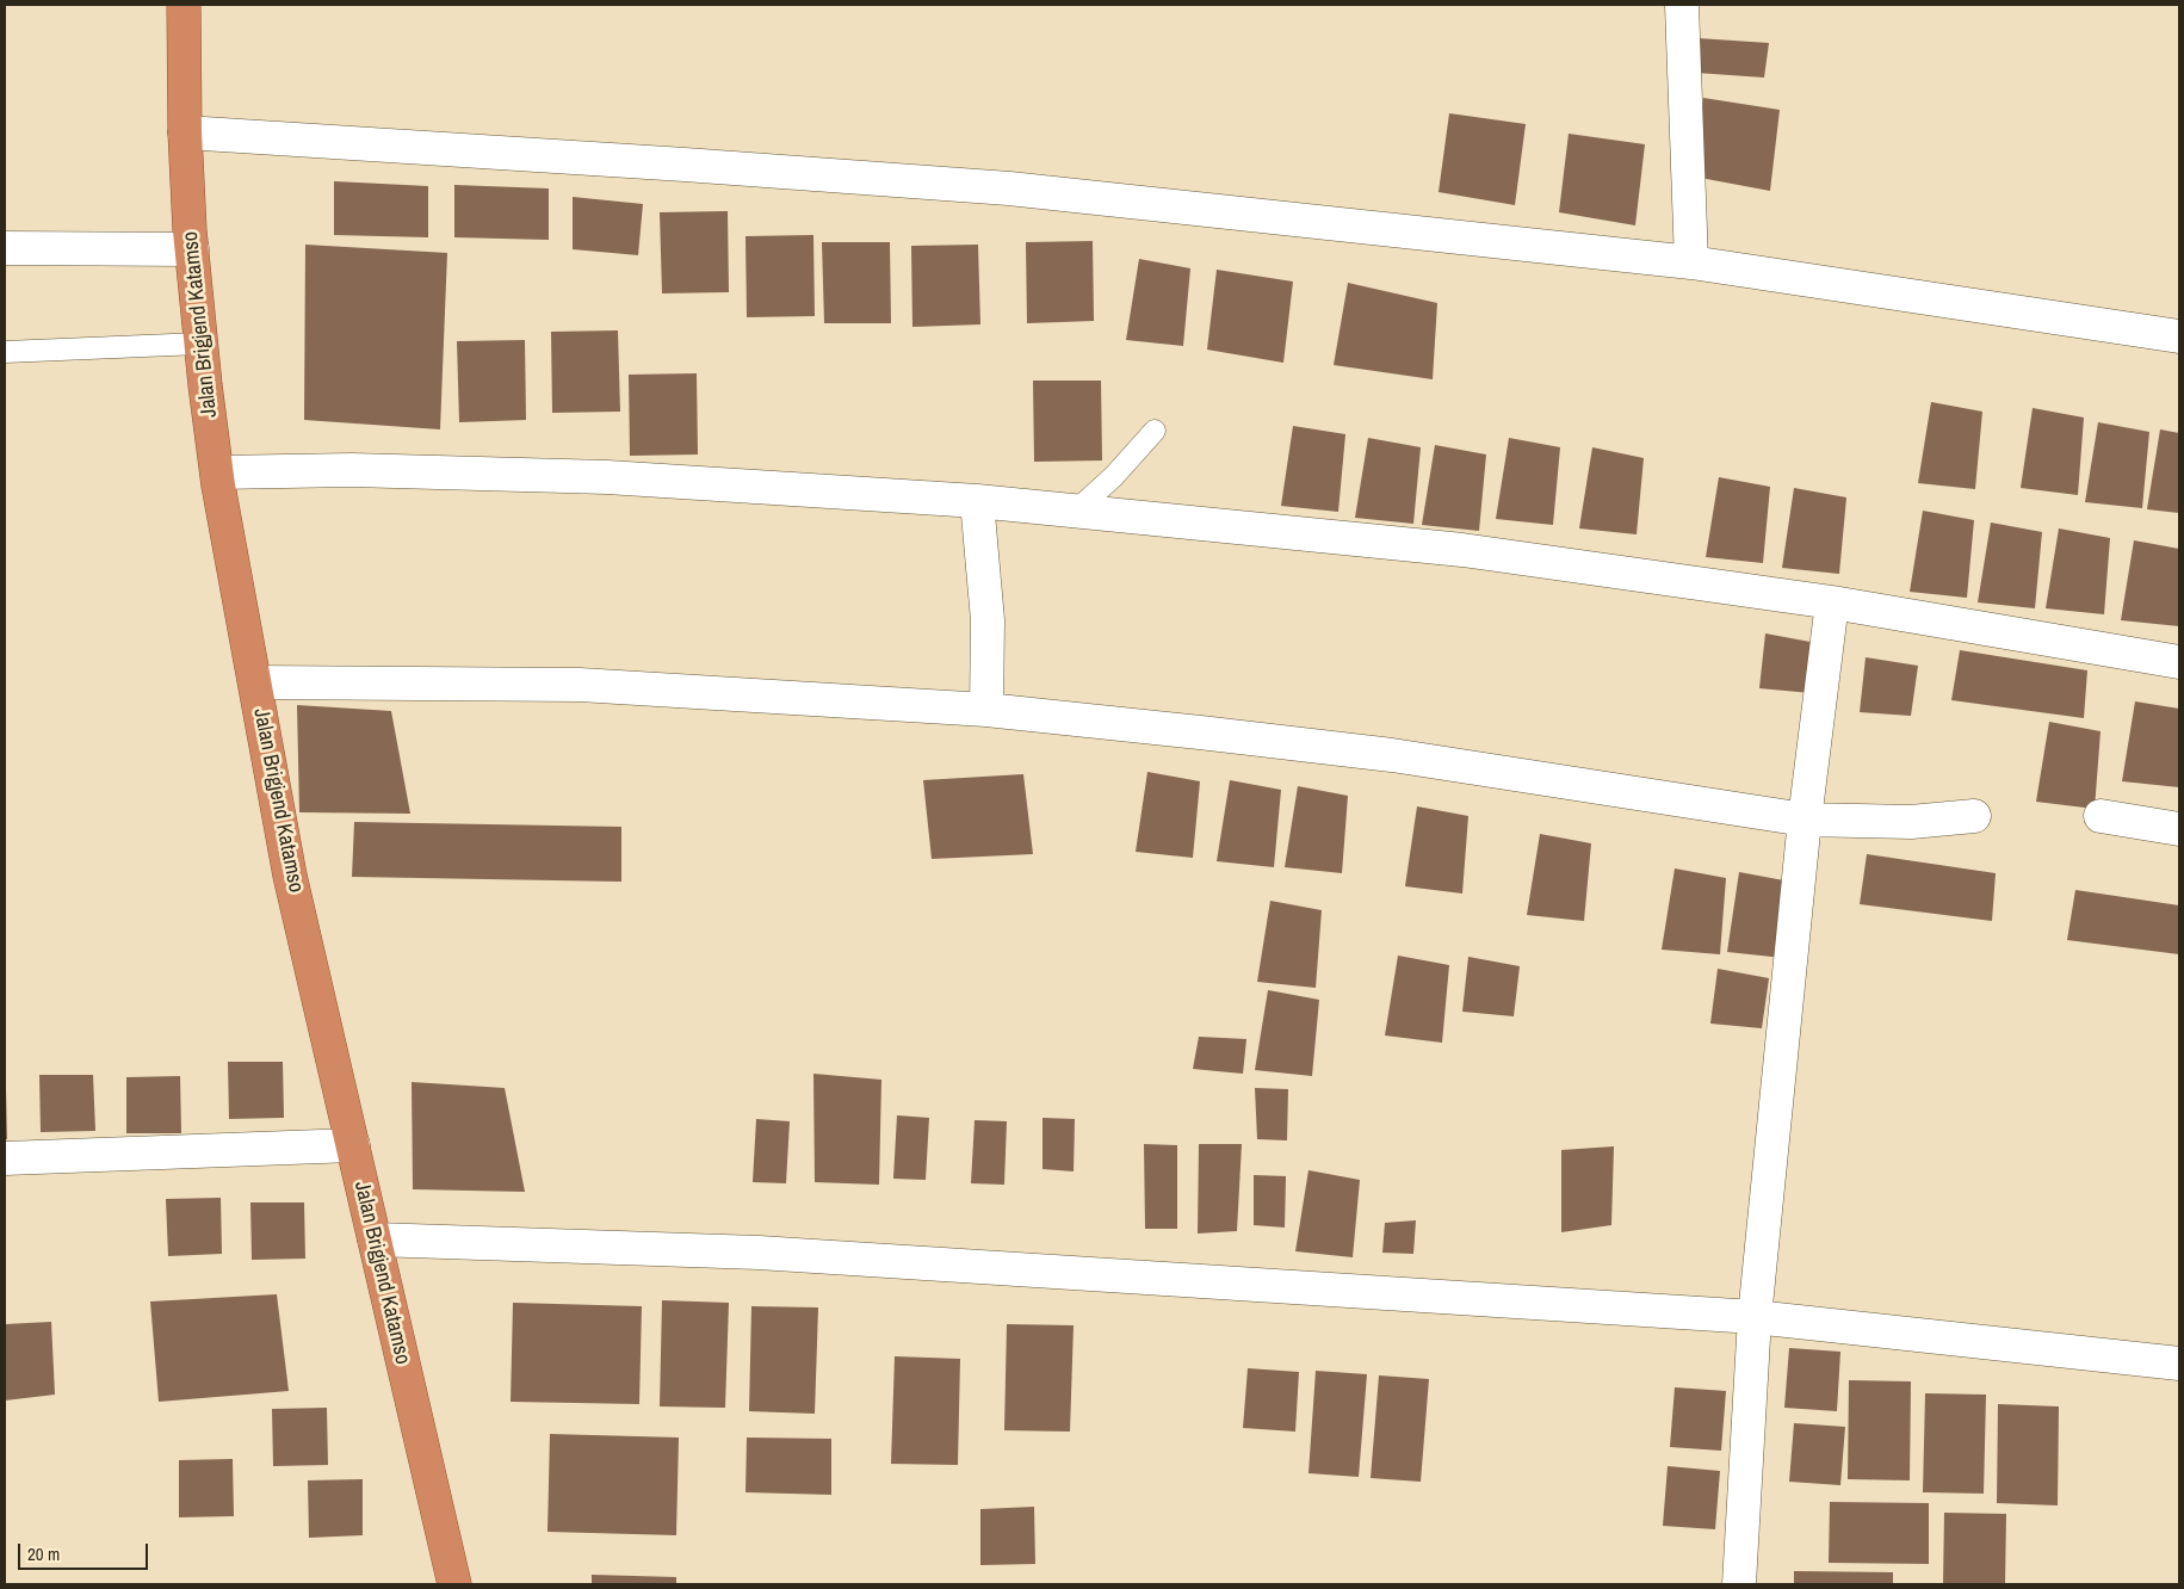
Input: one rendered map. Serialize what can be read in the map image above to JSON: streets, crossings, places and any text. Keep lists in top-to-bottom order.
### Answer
{
  "streets": {
    "highway": ["Jalan Brigjend Katamso"]
  },
  "scale_bar": "20 m"
}
